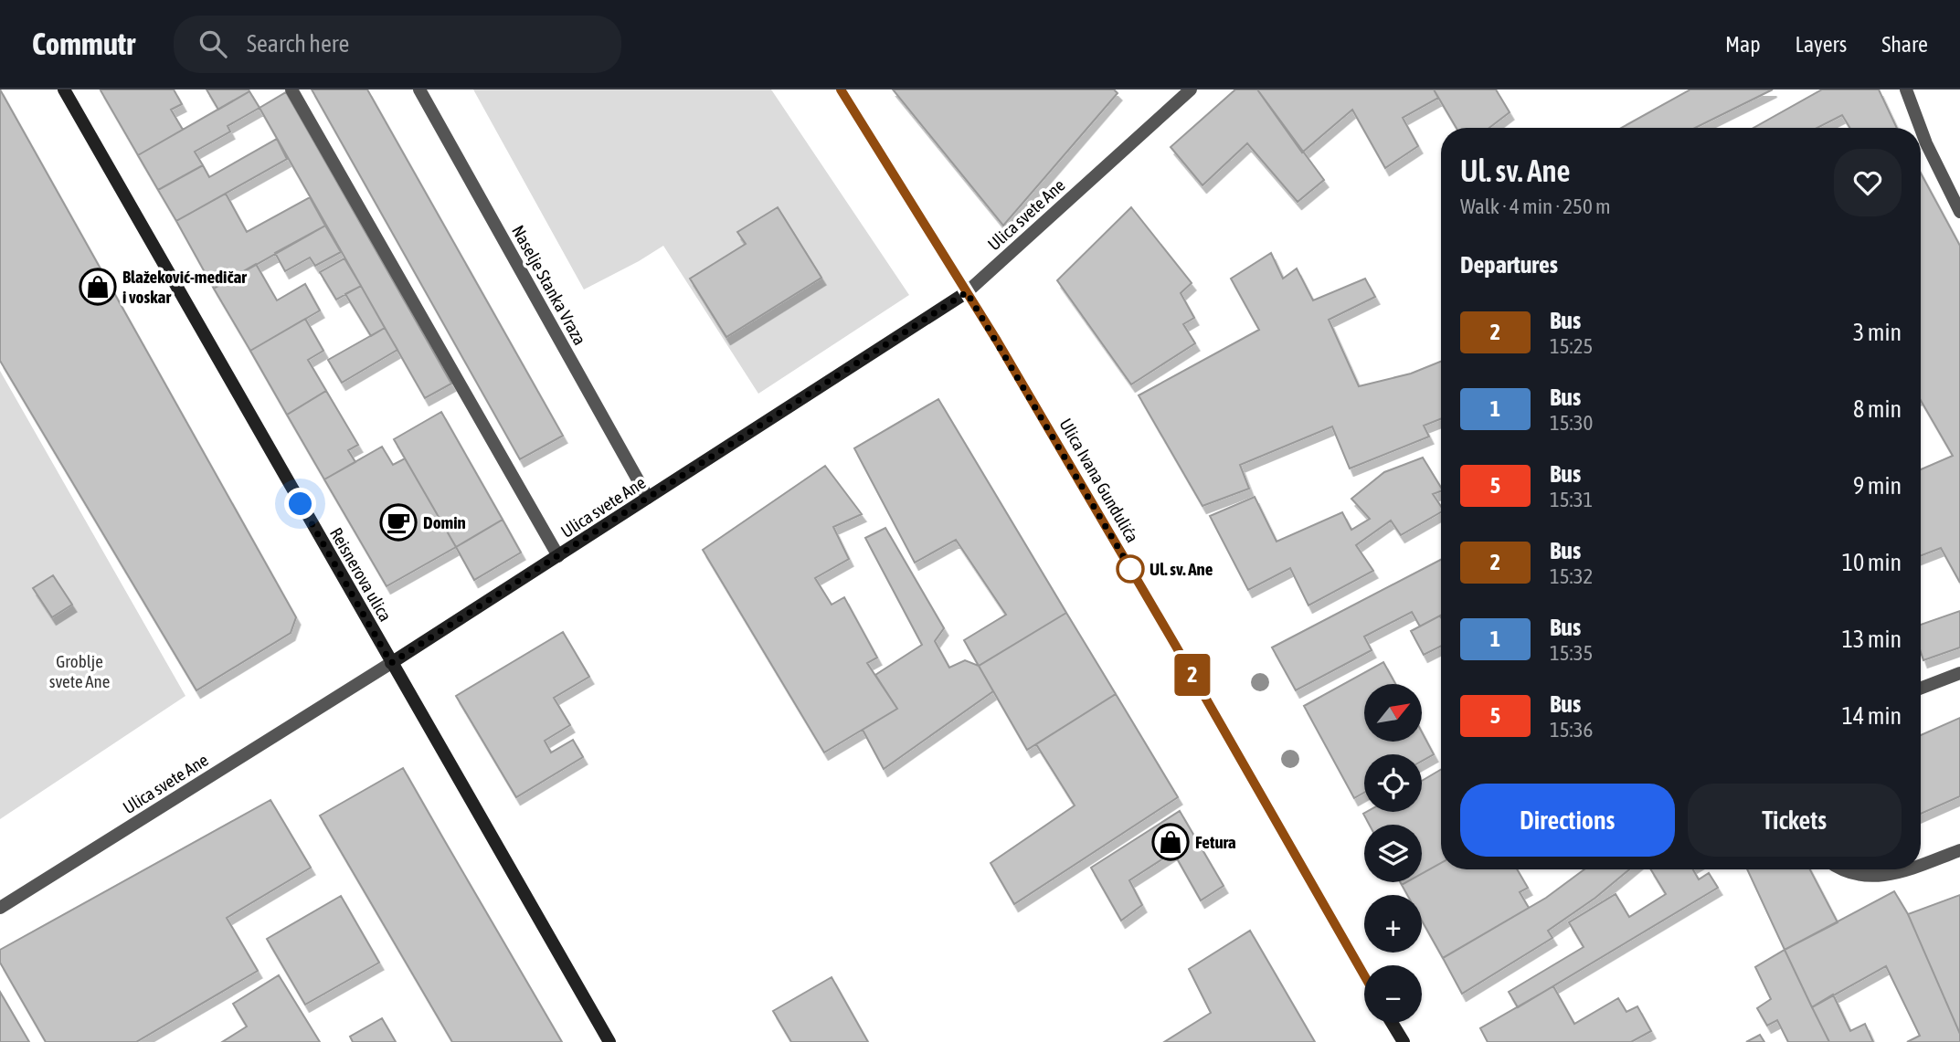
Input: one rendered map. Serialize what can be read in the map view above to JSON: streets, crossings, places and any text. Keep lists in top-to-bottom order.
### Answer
{
  "streets": {
    "street": [
      "Ulica svete Ane",
      "Naselje Stanka Vraza",
      "Ulica Ivana Gundulića",
      "Reisnerova ulica"
    ]
  },
  "crossings": [
    ["Ulica svete Ane", "Naselje Stanka Vraza"],
    ["Ulica svete Ane", "Ulica Ivana Gundulića"],
    ["Ulica svete Ane", "Reisnerova ulica"]
  ],
  "parks": ["Groblje svete Ane"],
  "places": {
    "shop": ["Blažeković-medičar i voskar", "Fetura"],
    "cafe": ["Domin"],
    "other": ["Ul. sv. Ane"]
  },
  "lines": ["bus line 2"],
  "north": "top right",
  "page": {
    "header": "Commutr",
    "search": "Search here",
    "nav": ["Map", "Layers", "Share"],
    "on_map": "2",
    "heading": [
      ["Ul. sv. Ane", "Walk · 4 min · 250 m"],
      "Departures"
    ],
    "list": [
      {
        "mark": "2",
        "name": "Bus",
        "note": "15:25",
        "value": "3 min"
      },
      {
        "mark": "1",
        "name": "Bus",
        "note": "15:30",
        "value": "8 min"
      },
      {
        "mark": "5",
        "name": "Bus",
        "note": "15:31",
        "value": "9 min"
      },
      {
        "mark": "2",
        "name": "Bus",
        "note": "15:32",
        "value": "10 min"
      },
      {
        "mark": "1",
        "name": "Bus",
        "note": "15:35",
        "value": "13 min"
      },
      {
        "mark": "5",
        "name": "Bus",
        "note": "15:36",
        "value": "14 min"
      }
    ],
    "map_buttons": ["+", "−"],
    "buttons": ["Directions", "Tickets"]
  }
}
